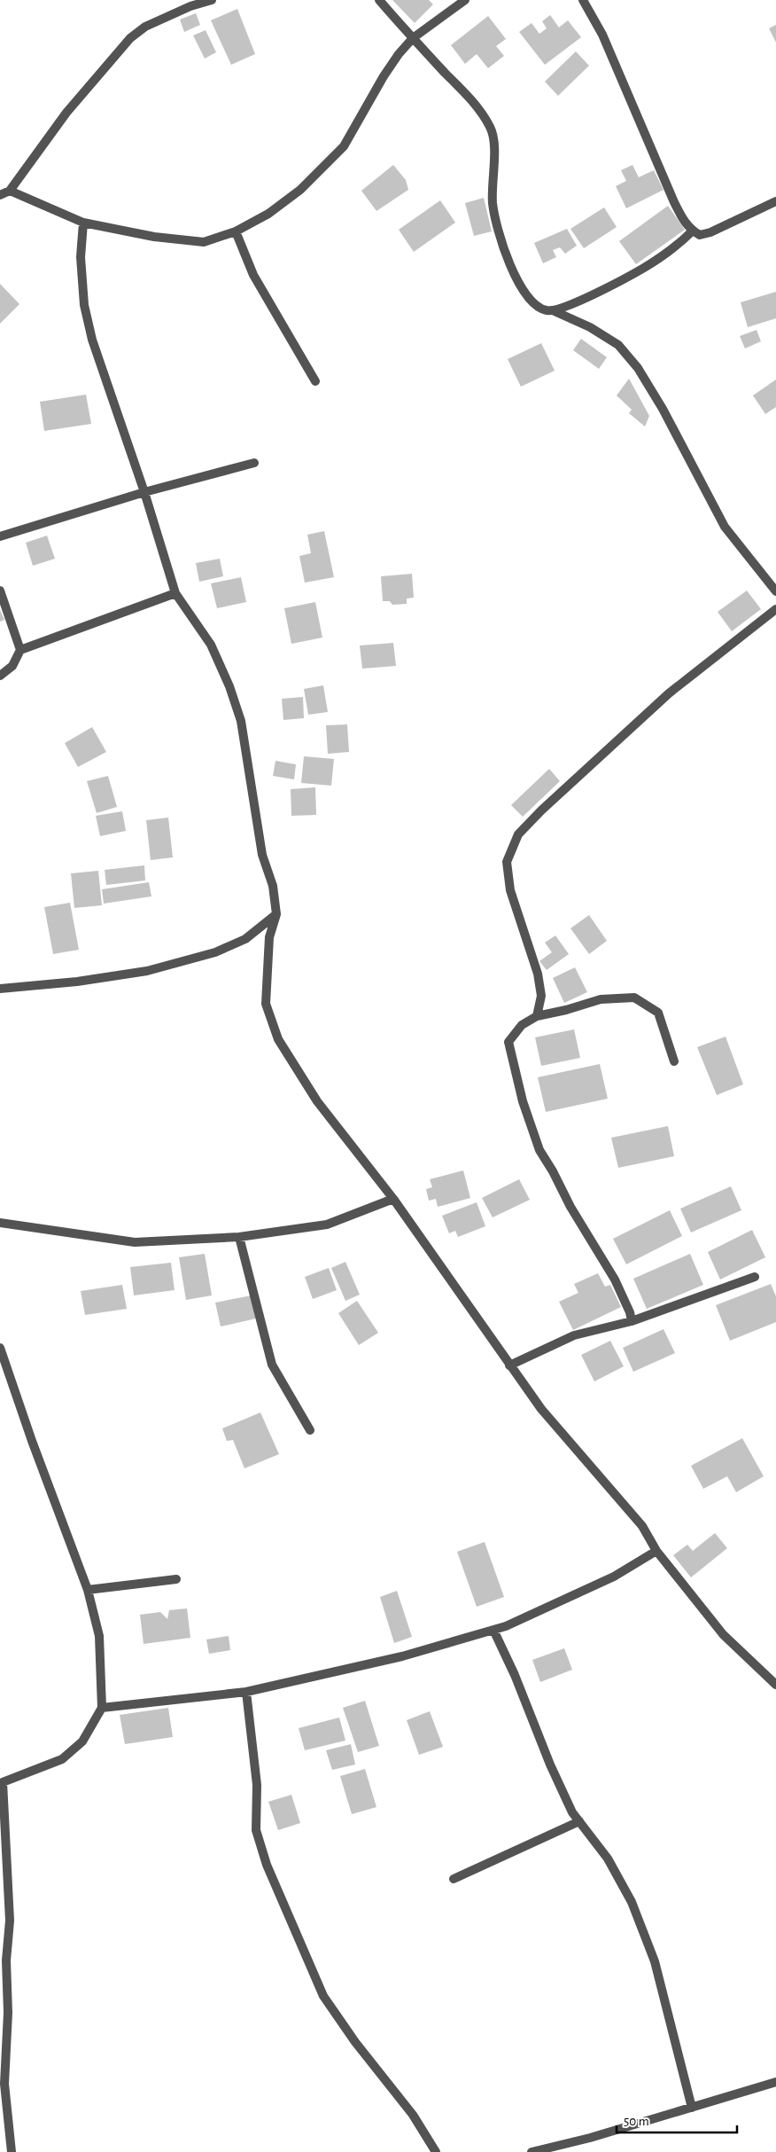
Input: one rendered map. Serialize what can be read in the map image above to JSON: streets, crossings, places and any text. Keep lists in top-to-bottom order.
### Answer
{
  "scale_bar": "50 m"
}
